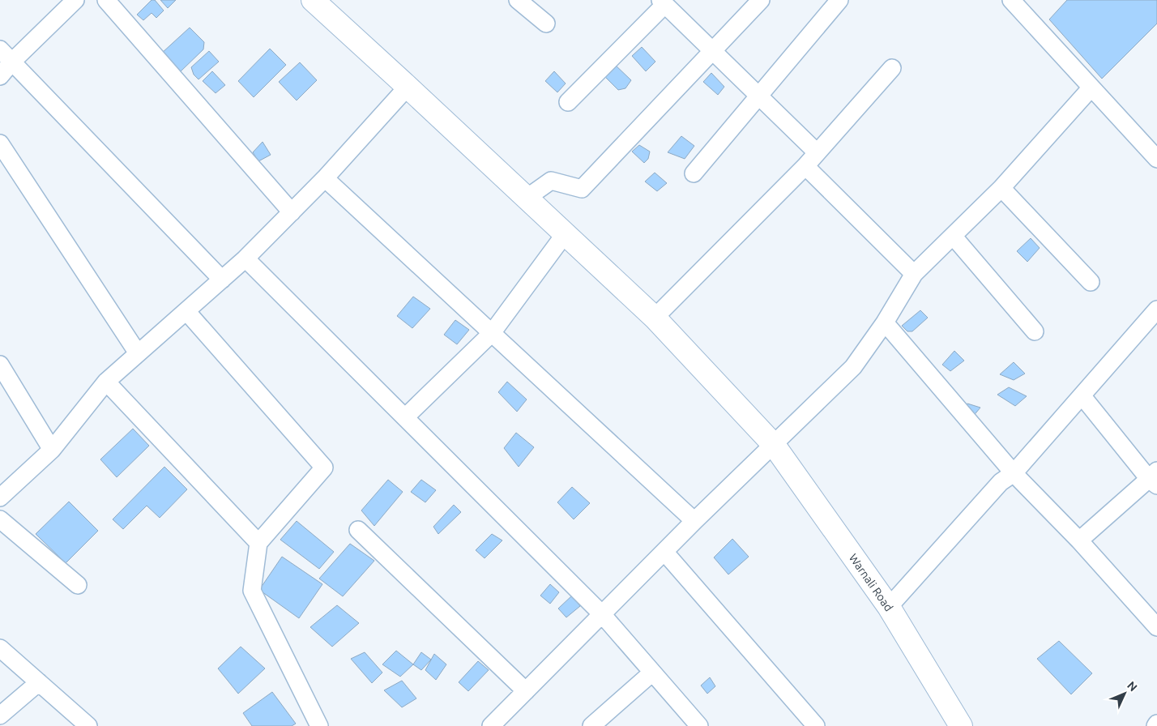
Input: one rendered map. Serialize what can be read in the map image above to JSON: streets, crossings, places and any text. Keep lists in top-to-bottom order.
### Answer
{
  "streets": {
    "main road": ["Warnali Road"]
  },
  "north": "top right"
}
